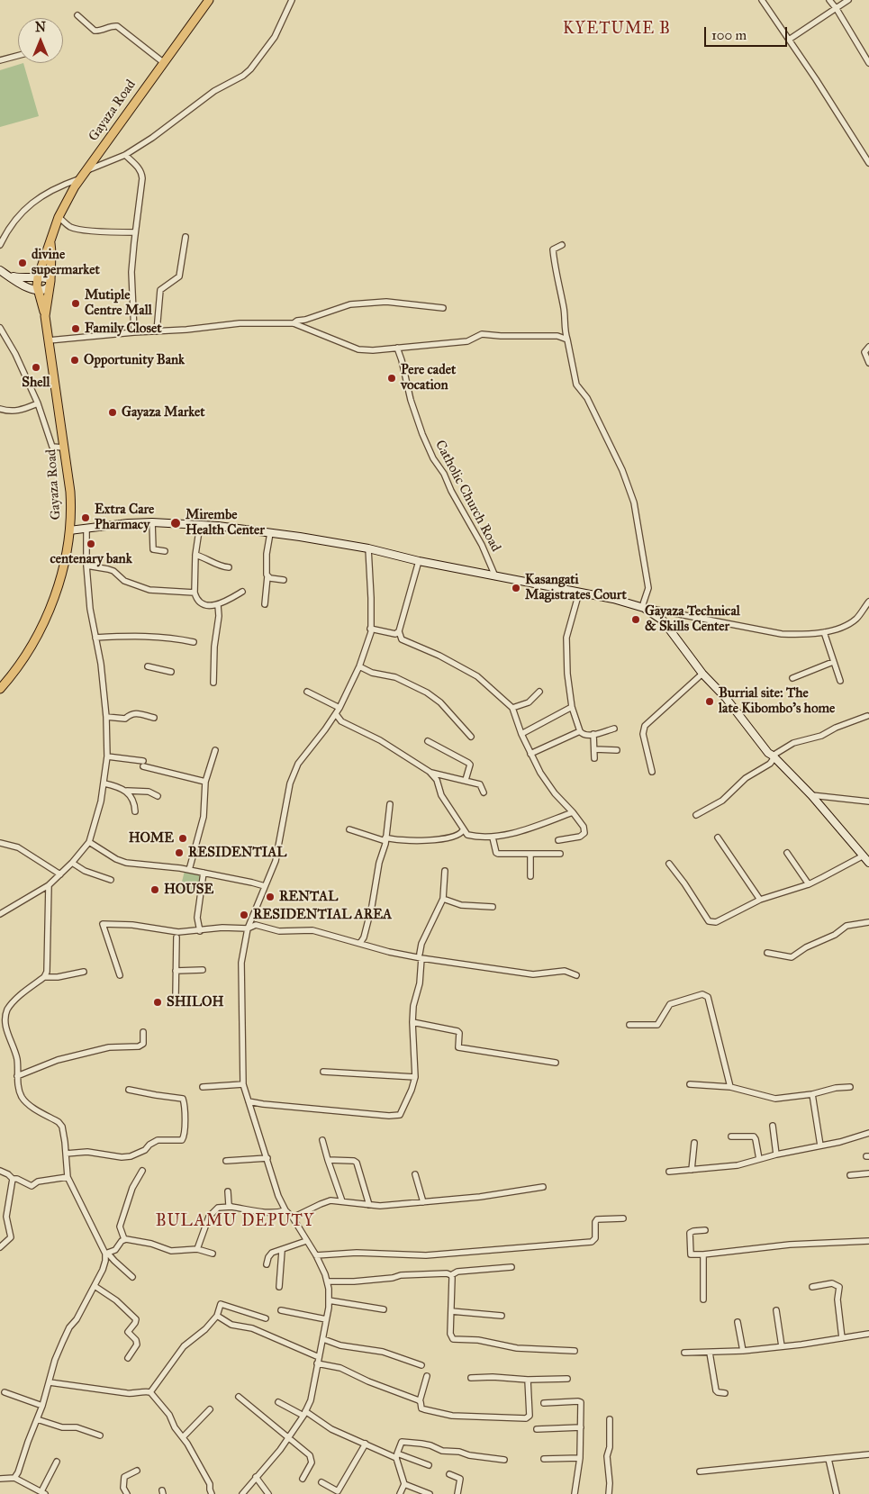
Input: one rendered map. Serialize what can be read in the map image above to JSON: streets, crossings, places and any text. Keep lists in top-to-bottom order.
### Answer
{
  "streets": {
    "main road": ["Gayaza Road"],
    "street": ["Catholic Church Road"]
  },
  "districts": ["KYETUME B", "BULAMU DEPUTY"],
  "places": [
    "divine supermarket",
    "Mutiple Centre Mall",
    "Family Closet",
    "Opportunity Bank",
    "Shell",
    "Pere cadet vocation",
    "Gayaza Market",
    "Extra Care Pharmacy",
    "Mirembe Health Center",
    "centenary bank",
    "Kasangati Magistrates Court",
    "Gayaza Technical & Skills Center",
    "Burrial site: The late Kibombo's home",
    "HOME",
    "RESIDENTIAL",
    "HOUSE",
    "RENTAL",
    "RESIDENTIAL AREA",
    "SHILOH"
  ],
  "scale_bar": "100 m",
  "north": "top"
}
